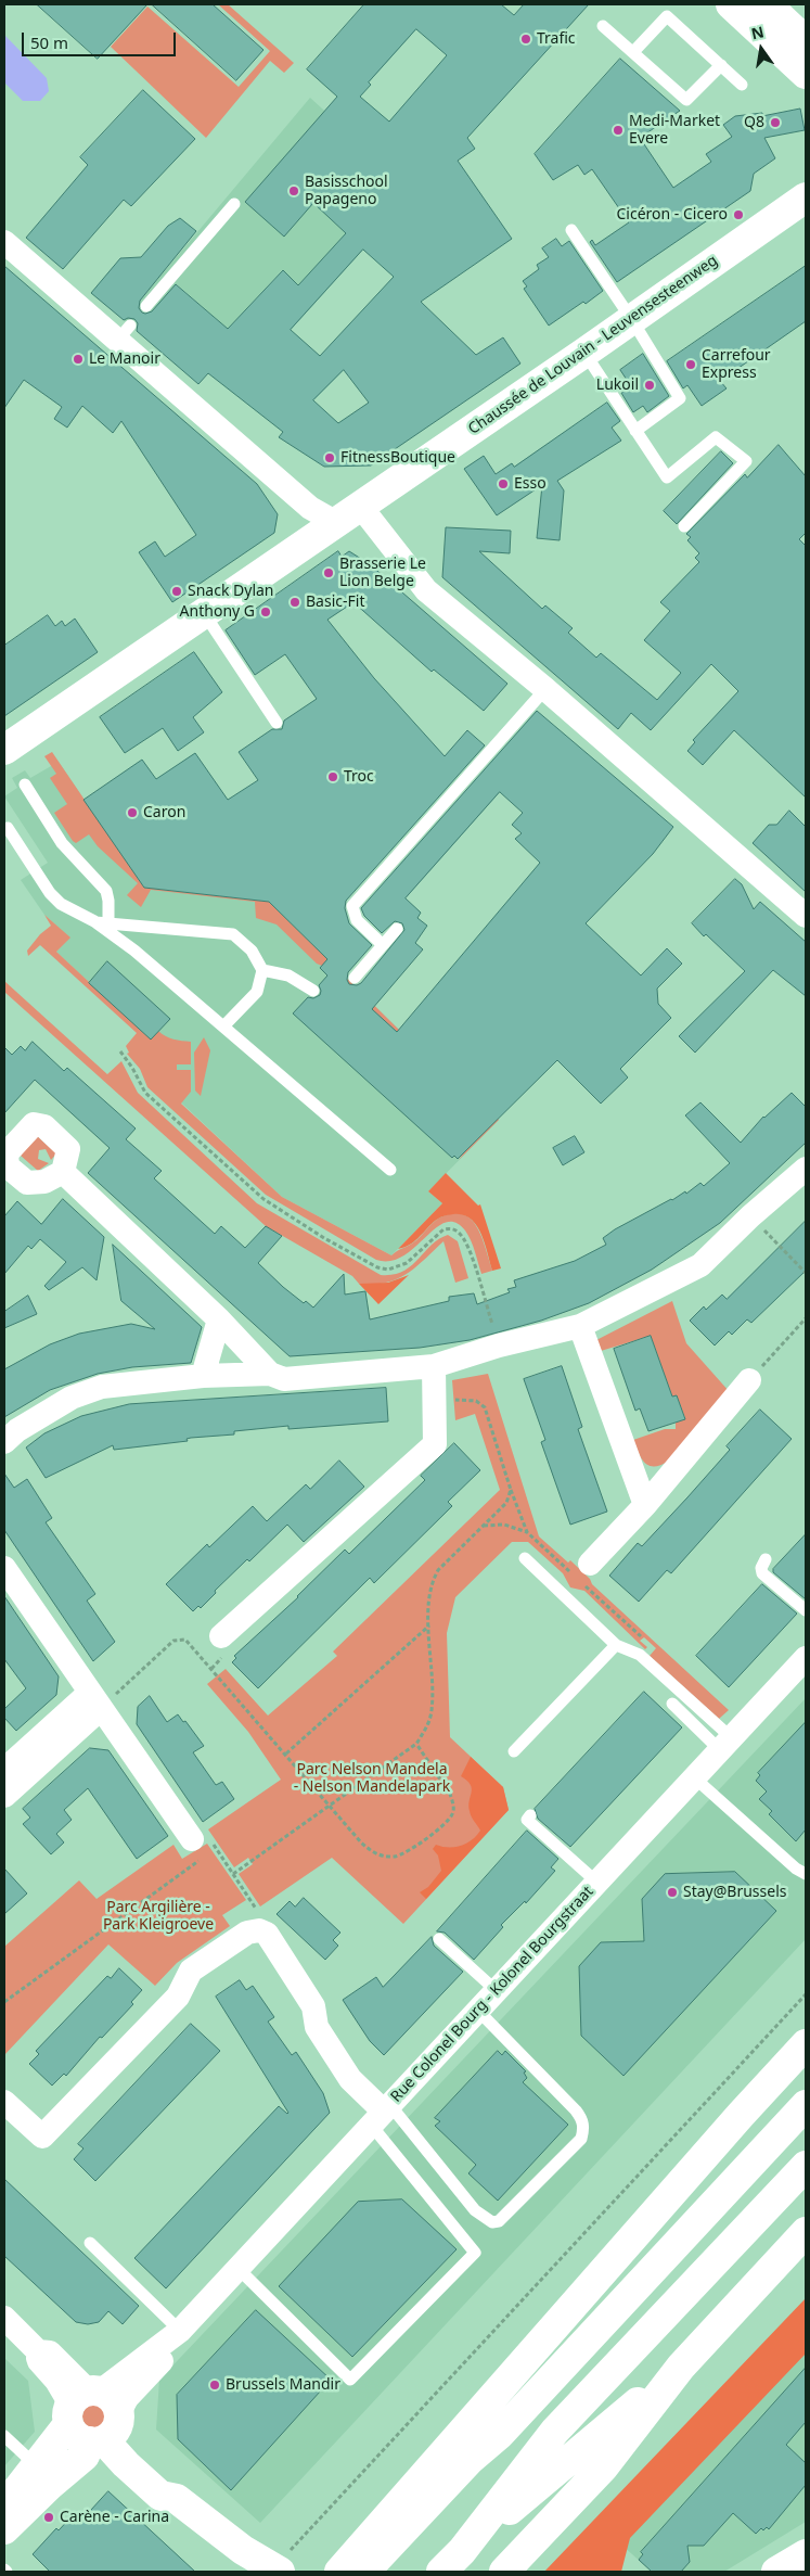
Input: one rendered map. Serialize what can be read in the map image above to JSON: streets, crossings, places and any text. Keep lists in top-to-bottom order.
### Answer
{
  "streets": {
    "main road": ["Chaussée de Louvain - Leuvensesteenweg", "Rue Colonel Bourg - Kolonel Bourgstraat"]
  },
  "parks": ["Parc Nelson Mandela - Nelson Mandelapark", "Parc Argilière - Park Kleigroeve"],
  "places": [
    "Trafic",
    "Q8",
    "Medi-Market Evere",
    "Basisschool Papageno",
    "Cicéron - Cicero",
    "Le Manoir",
    "Carrefour Express",
    "Lukoil",
    "FitnessBoutique",
    "Esso",
    "Brasserie Le Lion Belge",
    "Snack Dylan",
    "Basic-Fit",
    "Anthony G",
    "Troc",
    "Caron",
    "Stay@Brussels",
    "Brussels Mandir",
    "Carène - Carina"
  ],
  "scale_bar": "50 m",
  "north": "top"
}
